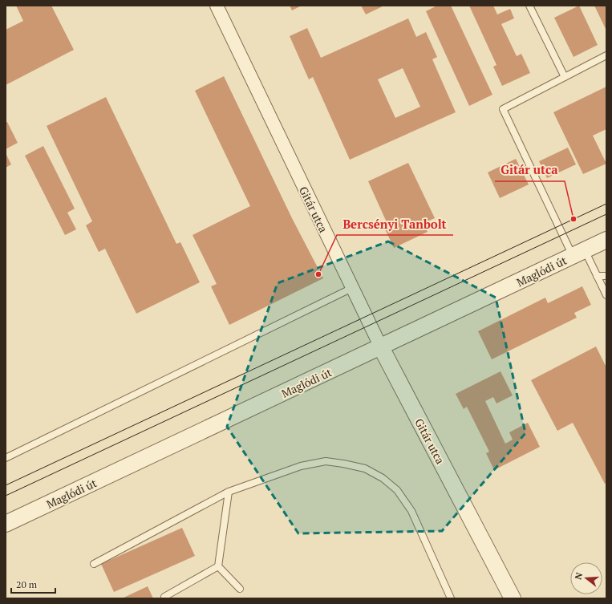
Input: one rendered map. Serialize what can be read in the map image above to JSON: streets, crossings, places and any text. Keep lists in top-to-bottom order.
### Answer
{
  "streets": {
    "street": ["Gitár utca", "Maglódi út"]
  },
  "crossings": [
    ["Gitár utca", "Maglódi út"]
  ],
  "places": ["Gitár utca", "Bercsényi Tanbolt"],
  "scale_bar": "20 m",
  "north": "left"
}
